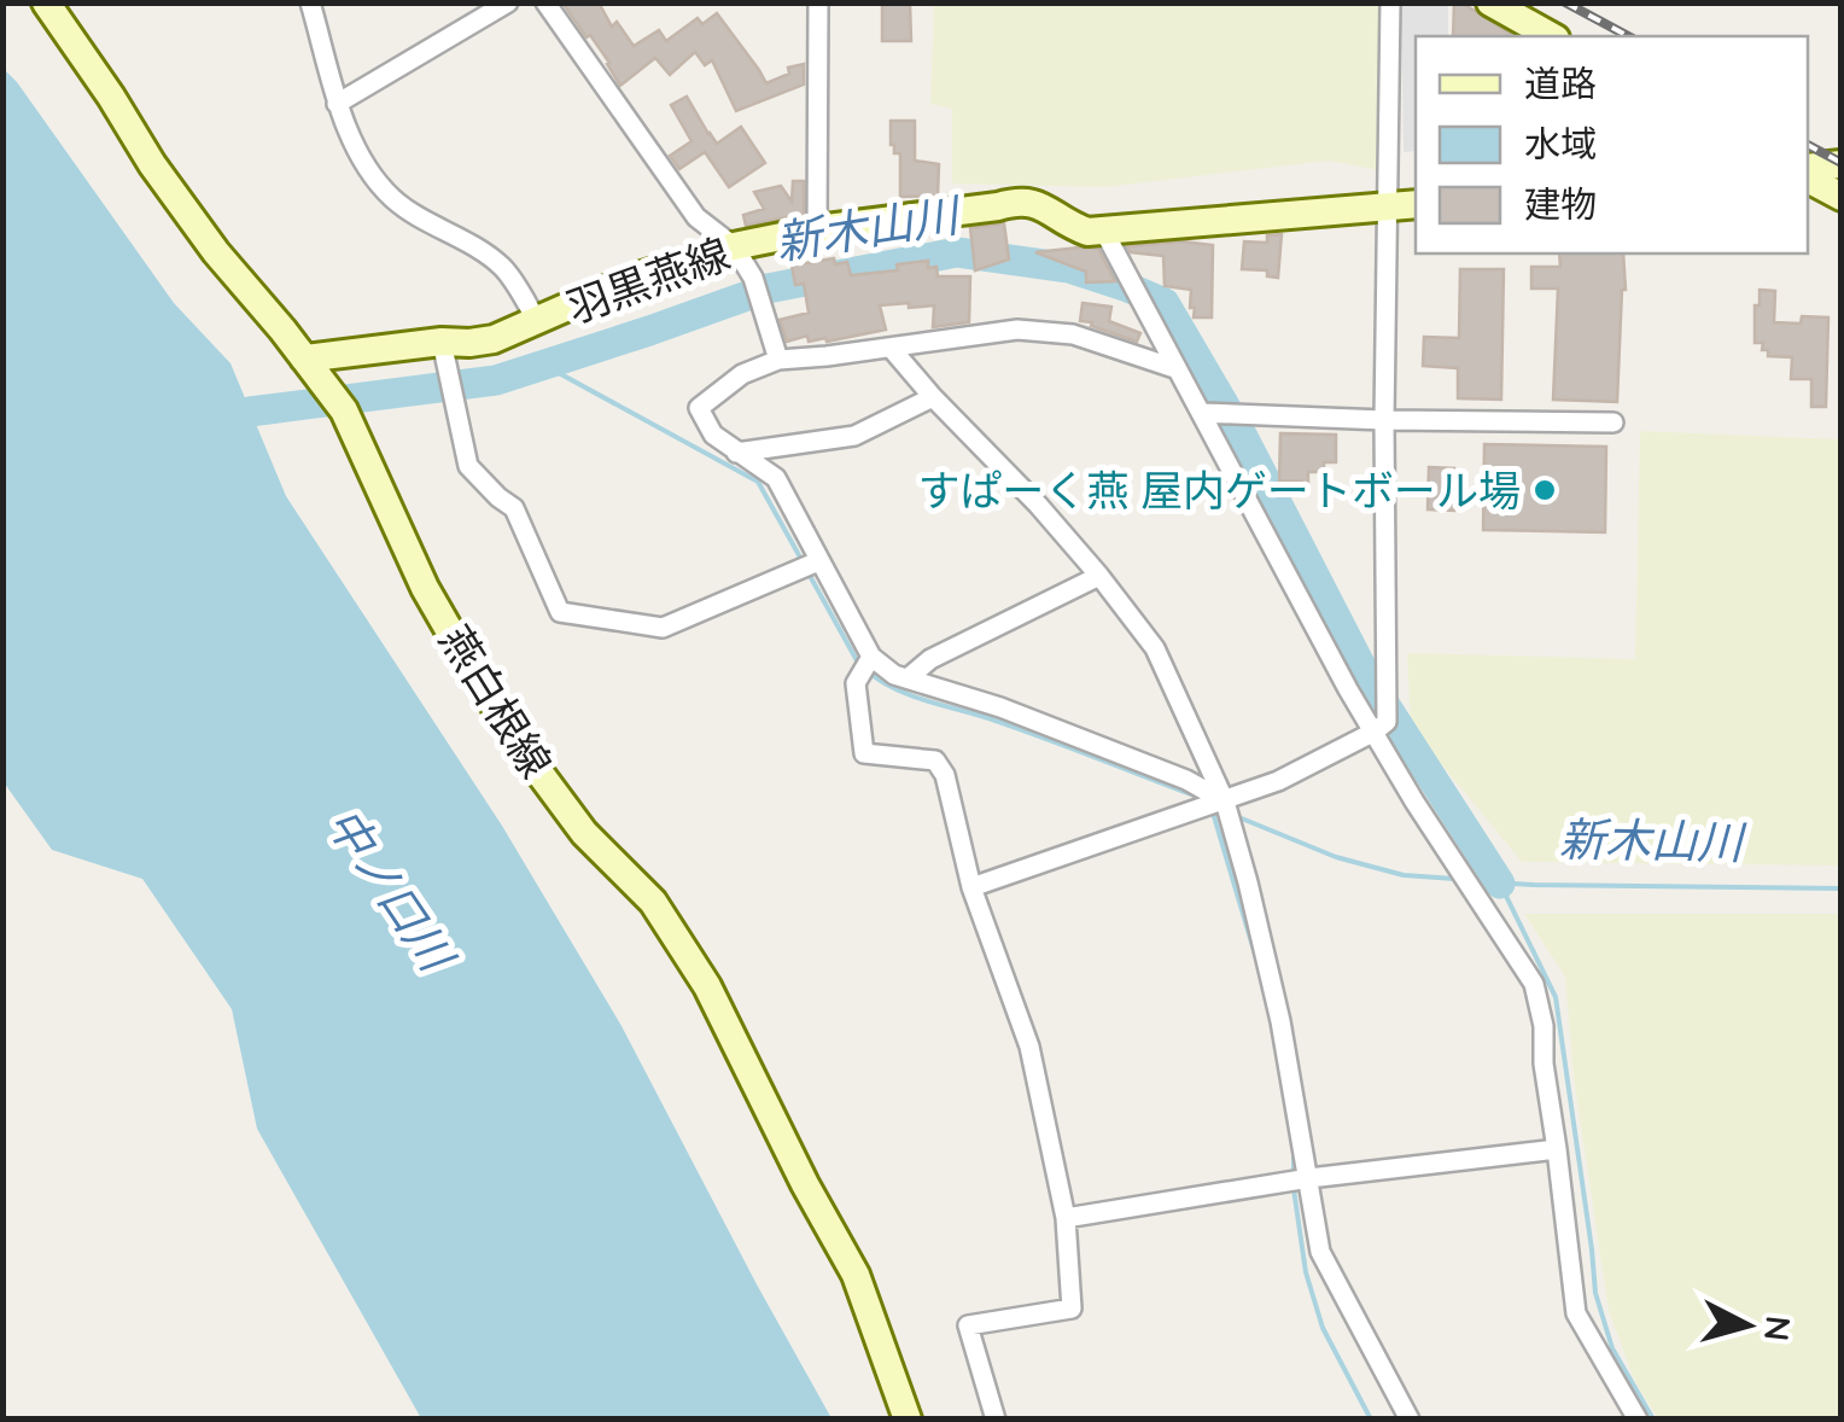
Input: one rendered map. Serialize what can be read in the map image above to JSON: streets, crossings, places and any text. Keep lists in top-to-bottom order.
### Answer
{
  "streets": {
    "main road": ["羽黒燕線", "燕白根線"]
  },
  "crossings": [
    ["羽黒燕線", "燕白根線"]
  ],
  "water": ["新木山川", "中ノ口川"],
  "places": ["すぱーく燕 屋内ゲートボール場"],
  "legend": ["道路", "水域", "建物"],
  "north": "right"
}
